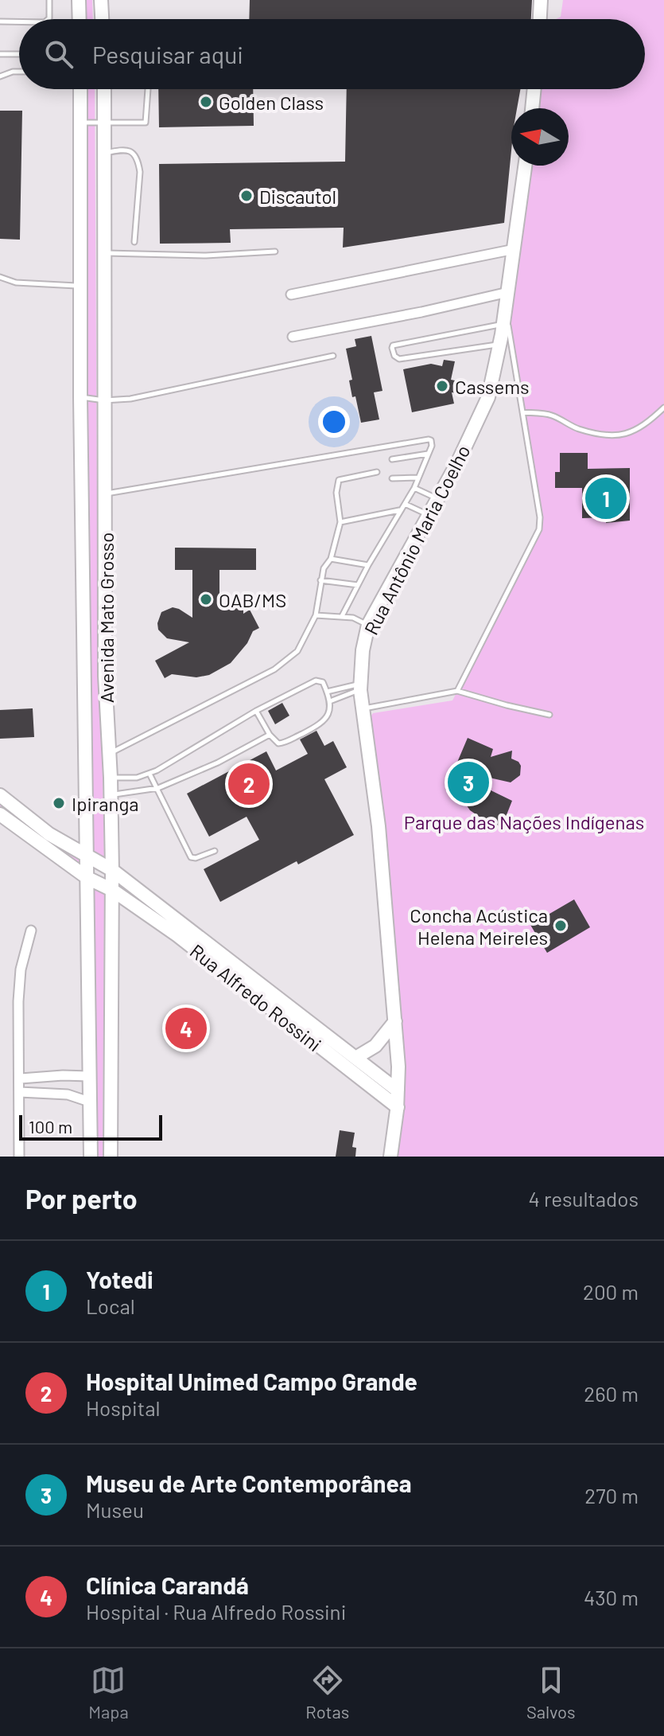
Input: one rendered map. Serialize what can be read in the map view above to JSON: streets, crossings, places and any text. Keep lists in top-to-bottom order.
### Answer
{
  "streets": {
    "main road": ["Rua Antônio Maria Coelho", "Avenida Mato Grosso", "Rua Alfredo Rossini"]
  },
  "crossings": [
    ["Rua Antônio Maria Coelho", "Rua Alfredo Rossini"],
    ["Avenida Mato Grosso", "Rua Alfredo Rossini"]
  ],
  "parks": ["Parque das Nações Indígenas"],
  "places": [
    "Golden Class",
    "Discautol",
    "Cassems",
    "OAB/MS",
    "Ipiranga",
    "Concha Acústica Helena Meireles"
  ],
  "scale_bar": "100 m",
  "north": "left",
  "page": {
    "search": "Pesquisar aqui",
    "pins": [
      "1",
      "3",
      "2",
      "4"
    ],
    "scale": "100 m",
    "heading": ["Por perto", "4 resultados"],
    "list": [
      {
        "mark": "1",
        "name": "Yotedi",
        "note": "Local",
        "value": "200 m"
      },
      {
        "mark": "2",
        "name": "Hospital Unimed Campo Grande",
        "note": "Hospital",
        "value": "260 m"
      },
      {
        "mark": "3",
        "name": "Museu de Arte Contemporânea",
        "note": "Museu",
        "value": "270 m"
      },
      {
        "mark": "4",
        "name": "Clínica Carandá",
        "note": "Hospital · Rua Alfredo Rossini",
        "value": "430 m"
      }
    ],
    "nav": ["Mapa", "Rotas", "Salvos"]
  }
}
